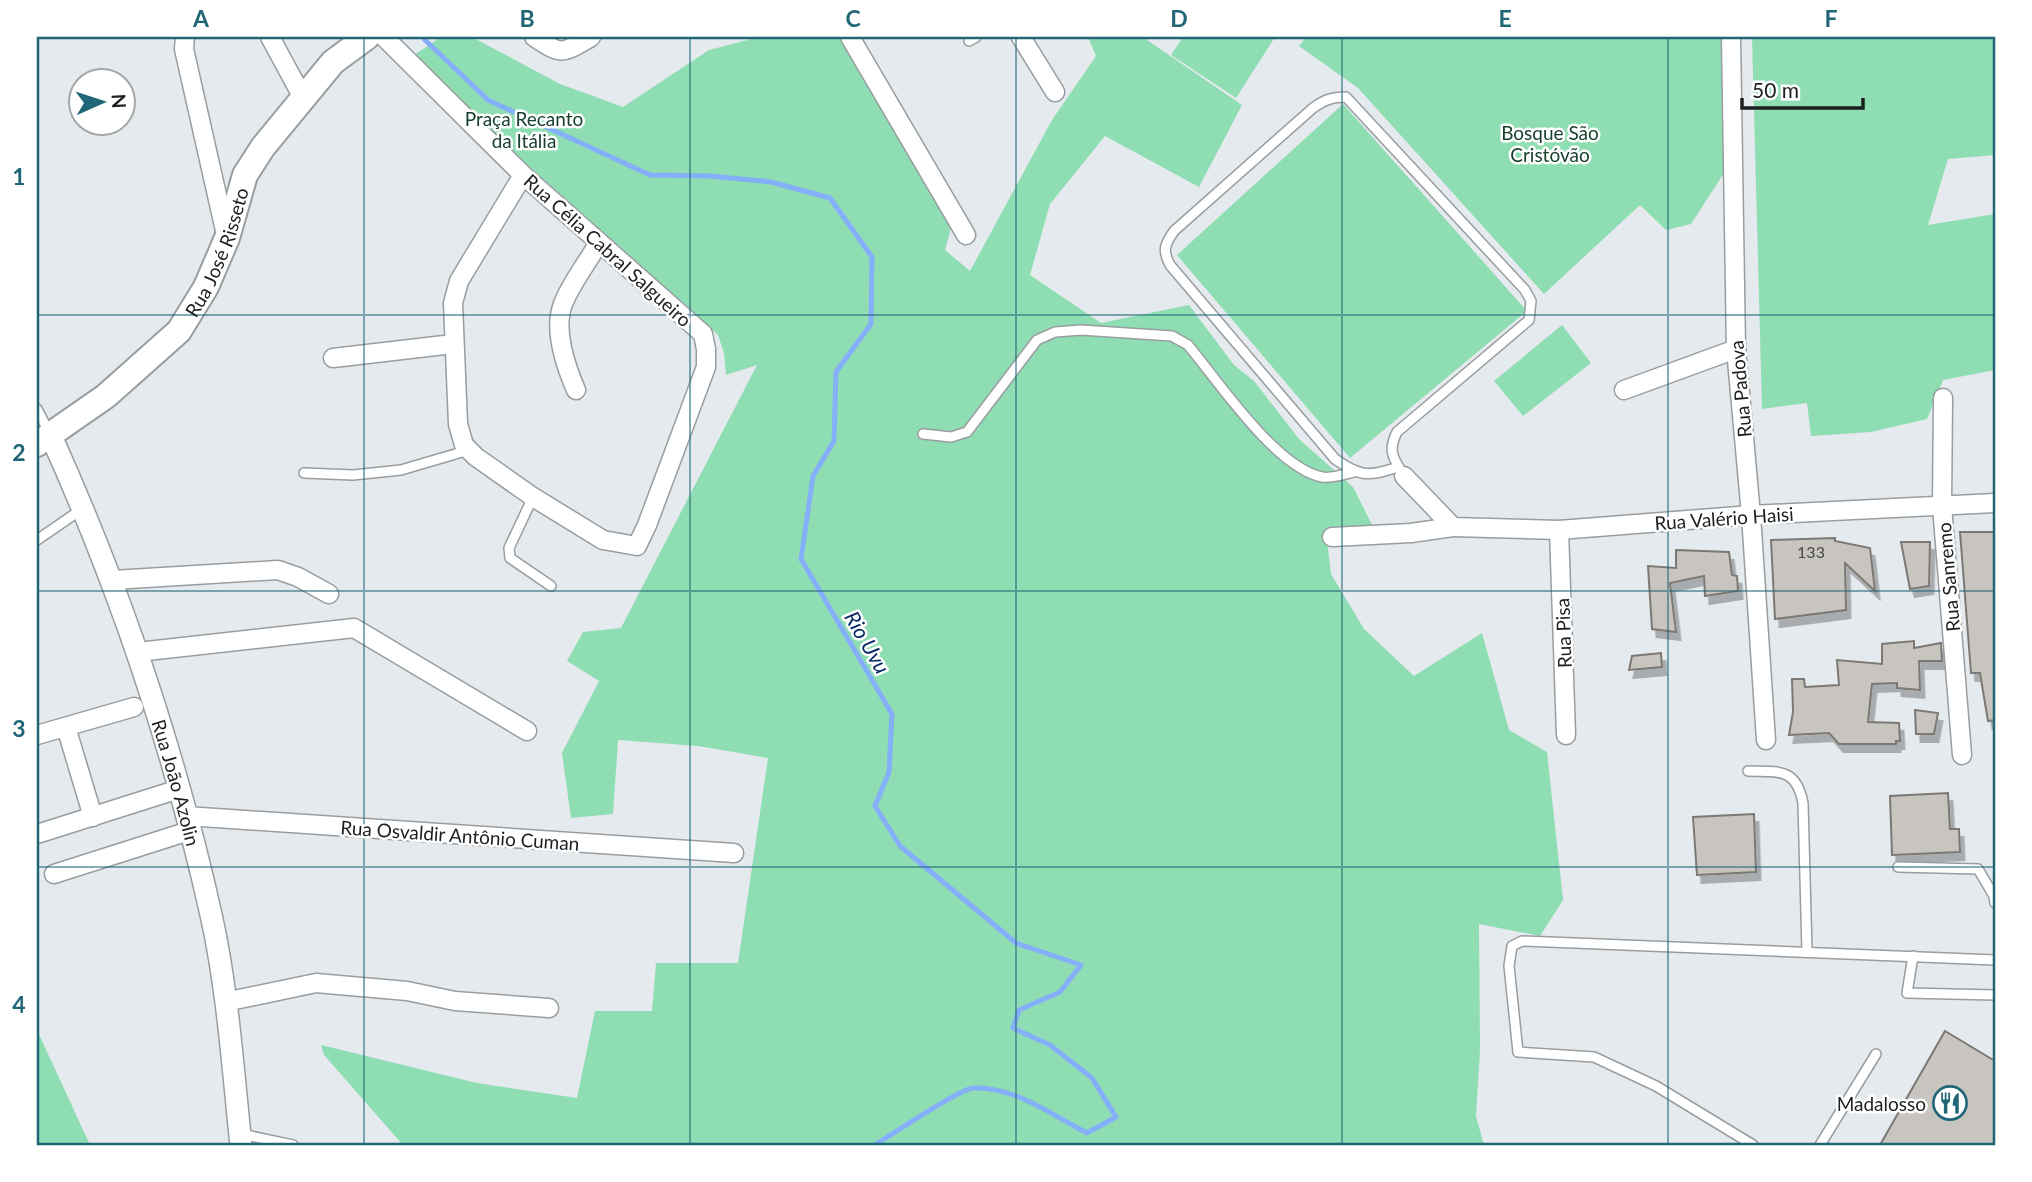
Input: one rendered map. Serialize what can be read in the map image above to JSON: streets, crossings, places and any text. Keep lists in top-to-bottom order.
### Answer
{
  "streets": {
    "main road": ["Rua José Risseto"],
    "street": [
      "Rua Célia Cabral Salgueiro",
      "Rua Padova",
      "Rua Valério Haisi",
      "Rua Sanremo",
      "Rua Pisa",
      "Rua João Azolin",
      "Rua Osvaldir Antônio Cuman"
    ]
  },
  "crossings": [
    ["Rua José Risseto", "Rua João Azolin"],
    ["Rua Padova", "Rua Valério Haisi"],
    ["Rua Valério Haisi", "Rua Sanremo"],
    ["Rua Valério Haisi", "Rua Pisa"],
    ["Rua João Azolin", "Rua Osvaldir Antônio Cuman"]
  ],
  "water": ["Rio Uvu"],
  "parks": ["Praça Recanto da Itália", "Bosque São Cristóvão"],
  "places": {
    "restaurant": ["Madalosso"]
  },
  "house_numbers": ["133"],
  "scale_bar": "50 m",
  "north": "right",
  "grid": {
    "columns": [
      "A",
      "B",
      "C",
      "D",
      "E",
      "F"
    ],
    "rows": [
      "1",
      "2",
      "3",
      "4"
    ]
  }
}
